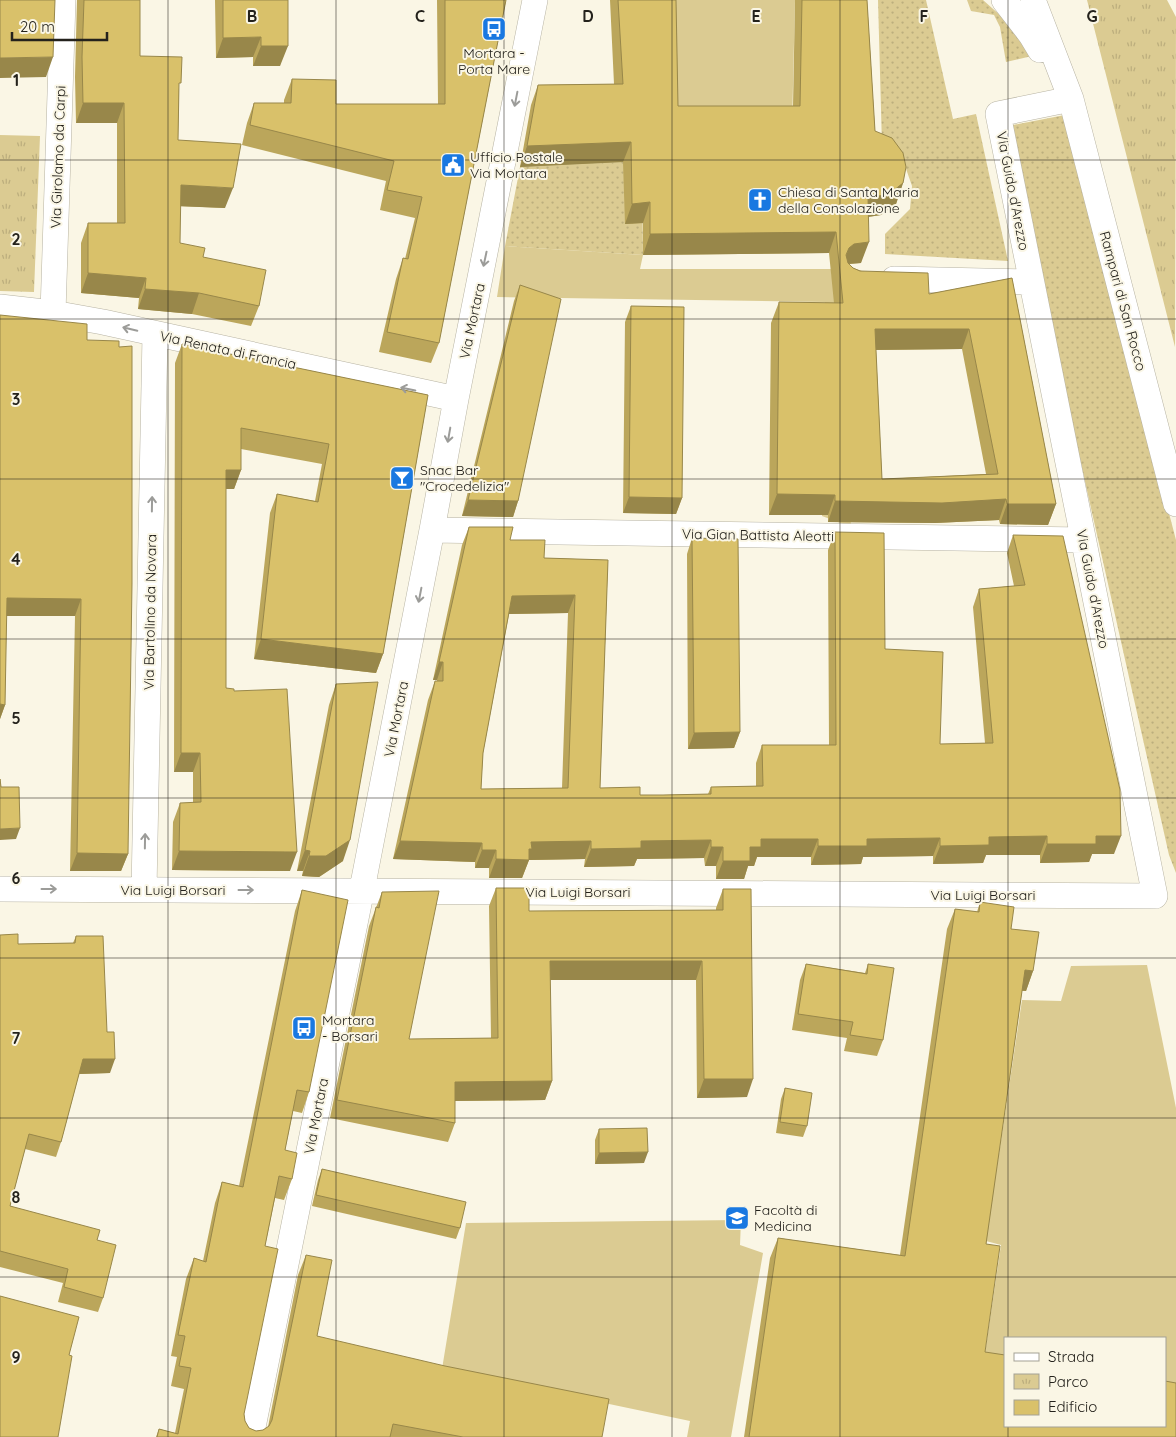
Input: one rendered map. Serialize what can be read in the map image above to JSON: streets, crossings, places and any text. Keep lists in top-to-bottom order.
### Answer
{
  "streets": {
    "street": [
      "Via Girolamo da Carpi",
      "Via Guido d'Arezzo",
      "Rampari di San Rocco",
      "Via Mortara",
      "Via Renata di Francia",
      "Via Gian Battista Aleotti",
      "Via Bartolino da Novara",
      "Via Luigi Borsari"
    ]
  },
  "crossings": [
    ["Via Girolamo da Carpi", "Via Renata di Francia"],
    ["Via Guido d'Arezzo", "Rampari di San Rocco"],
    ["Via Guido d'Arezzo", "Via Gian Battista Aleotti"],
    ["Via Guido d'Arezzo", "Via Luigi Borsari"],
    ["Via Mortara", "Via Renata di Francia"],
    ["Via Mortara", "Via Gian Battista Aleotti"],
    ["Via Mortara", "Via Luigi Borsari"],
    ["Via Renata di Francia", "Via Bartolino da Novara"],
    ["Via Bartolino da Novara", "Via Luigi Borsari"]
  ],
  "one_way": ["Via Mortara", "Via Renata di Francia", "Via Bartolino da Novara"],
  "places": {
    "bus stop": ["Mortara - Porta Mare", "Mortara - Borsari"],
    "public building": ["Ufficio Postale Via Mortara"],
    "church": ["Chiesa di Santa Maria della Consolazione"],
    "bar": ["Snac Bar \"Crocedelizia\""],
    "school or university": ["Facoltà di Medicina"]
  },
  "legend": ["Strada", "Parco", "Edificio"],
  "scale_bar": "20 m",
  "grid": {
    "columns": [
      "B",
      "C",
      "D",
      "E",
      "F",
      "G"
    ],
    "rows": [
      "1",
      "2",
      "3",
      "4",
      "5",
      "6",
      "7",
      "8",
      "9"
    ]
  }
}
